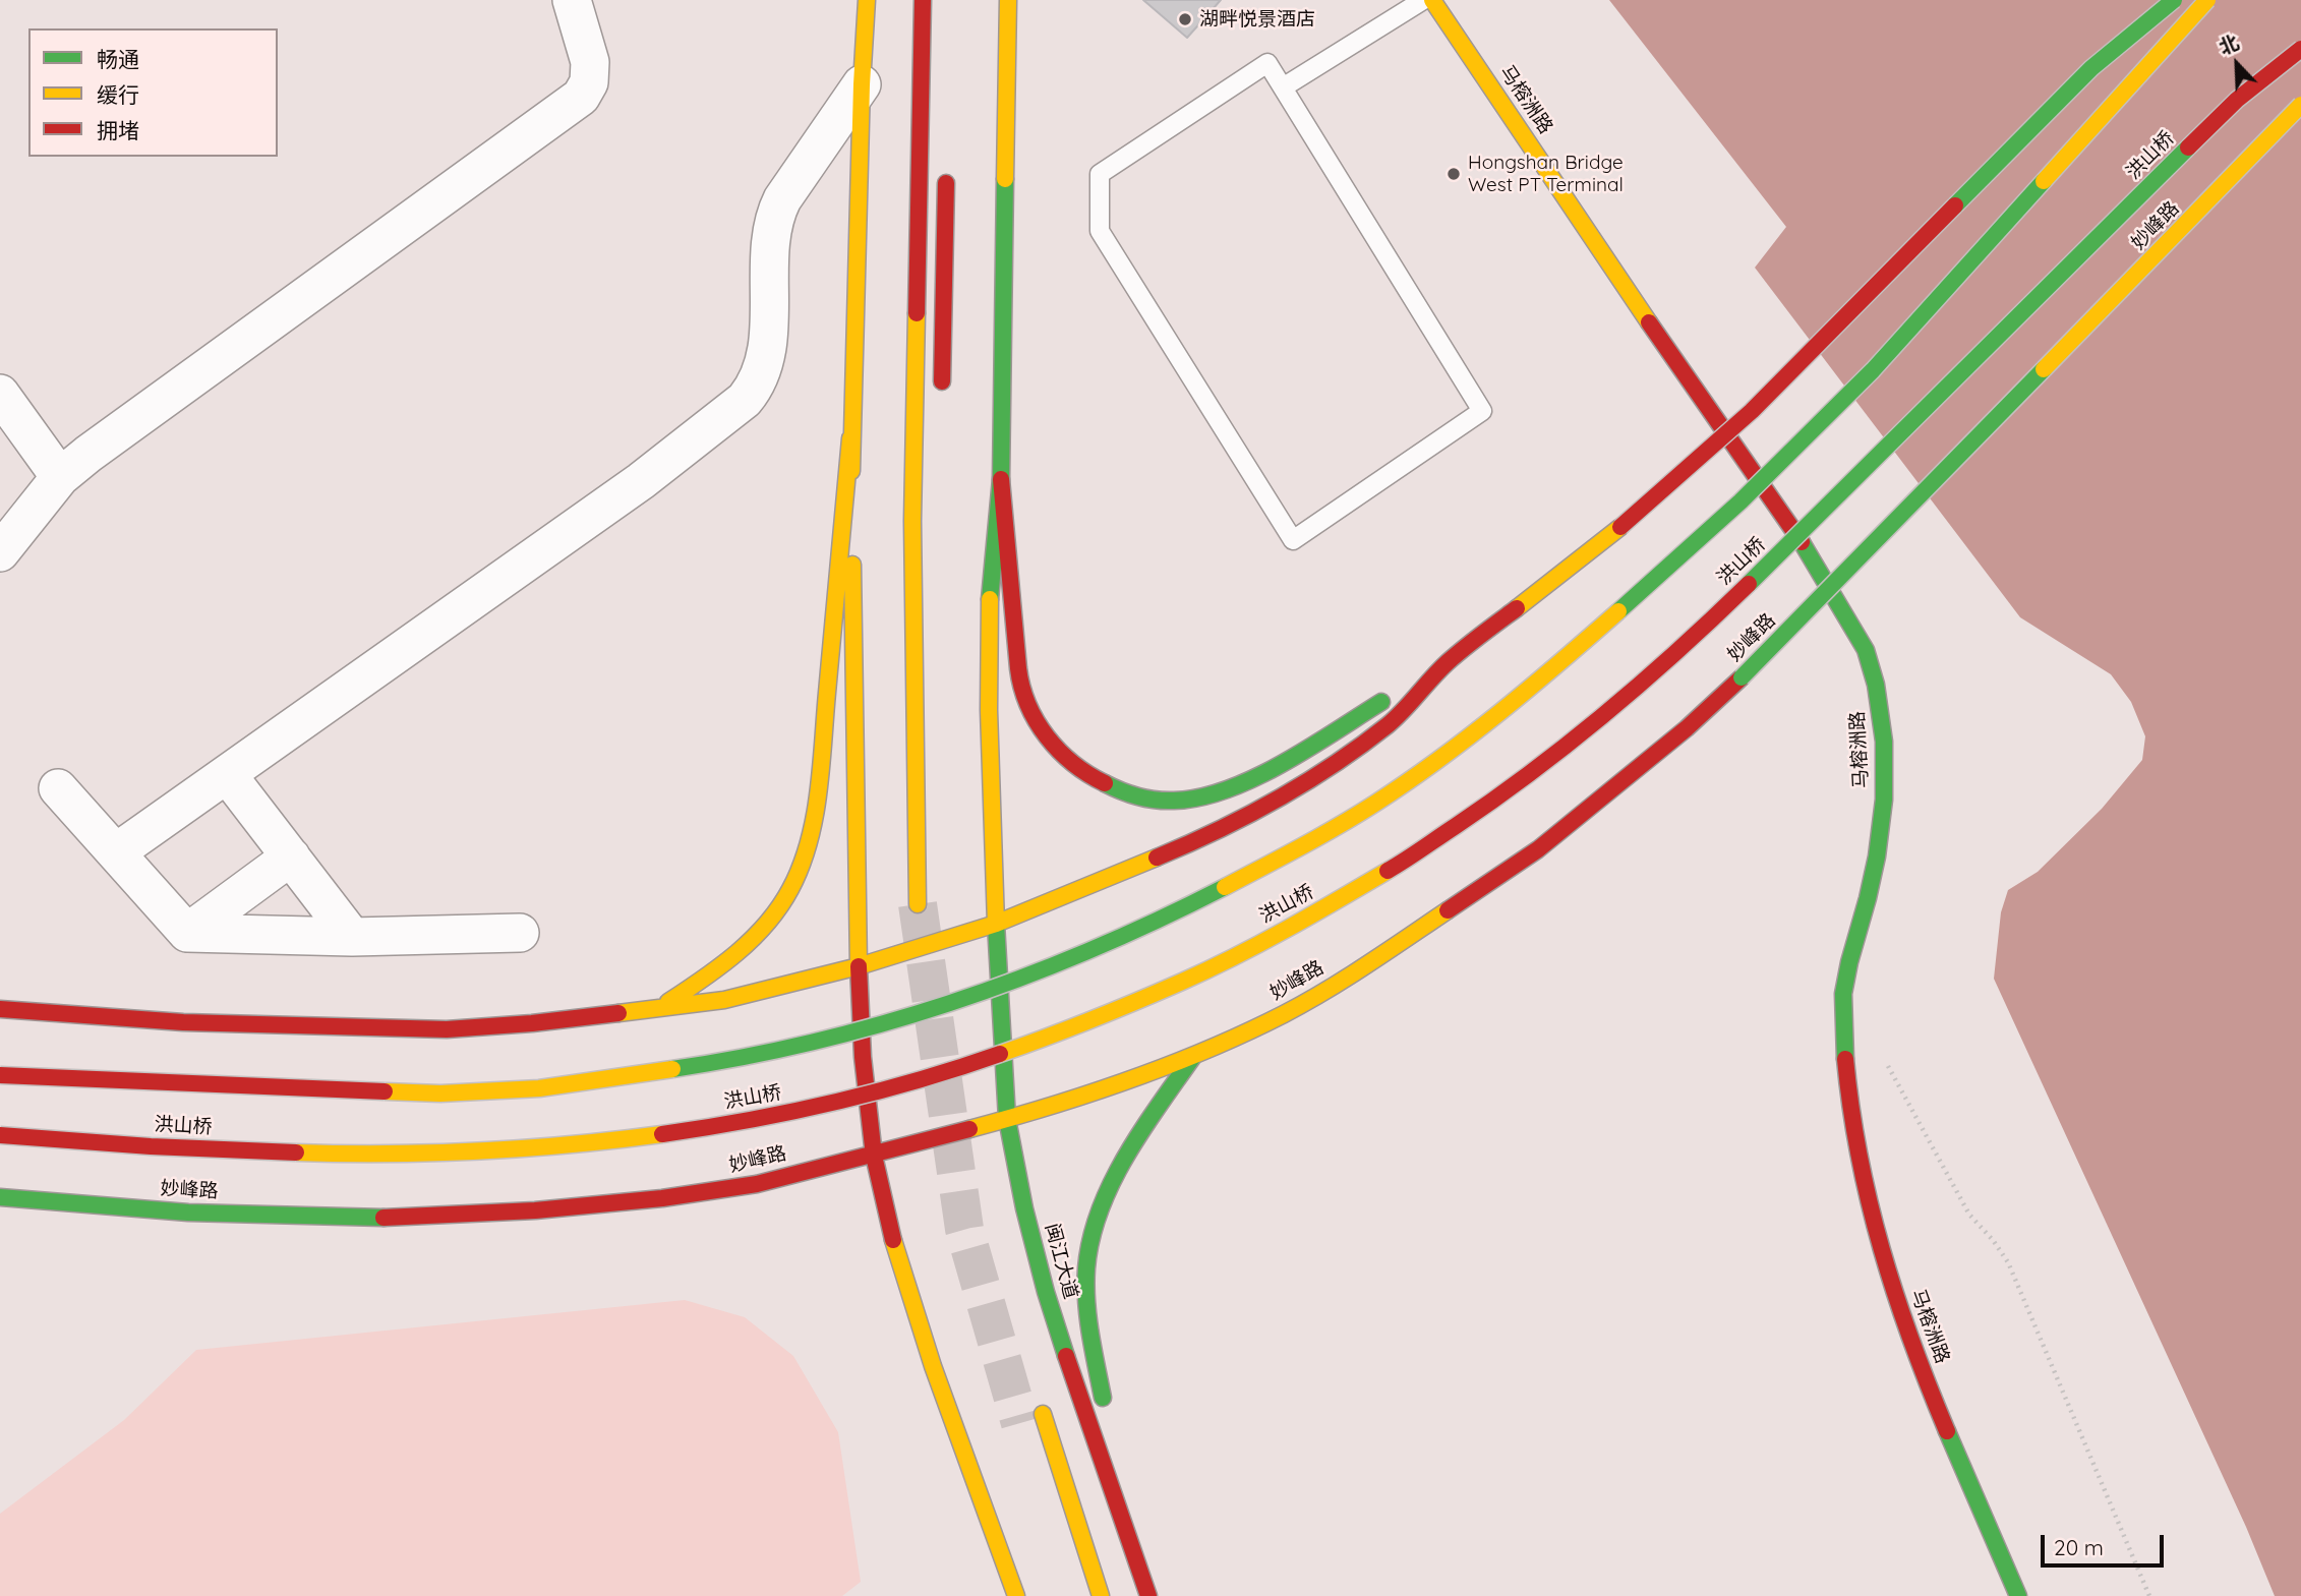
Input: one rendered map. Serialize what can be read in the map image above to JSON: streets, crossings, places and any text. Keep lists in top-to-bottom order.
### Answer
{
  "streets": {
    "main road": [
      "马榕洲路",
      "洪山桥",
      "妙峰路",
      "闽江大道"
    ]
  },
  "crossings": [
    ["妙峰路", "闽江大道"]
  ],
  "places": ["湖畔悦景酒店", "Hongshan Bridge West PT Terminal"],
  "legend": ["畅通", "缓行", "拥堵"],
  "scale_bar": "20 m",
  "north": "top left"
}
